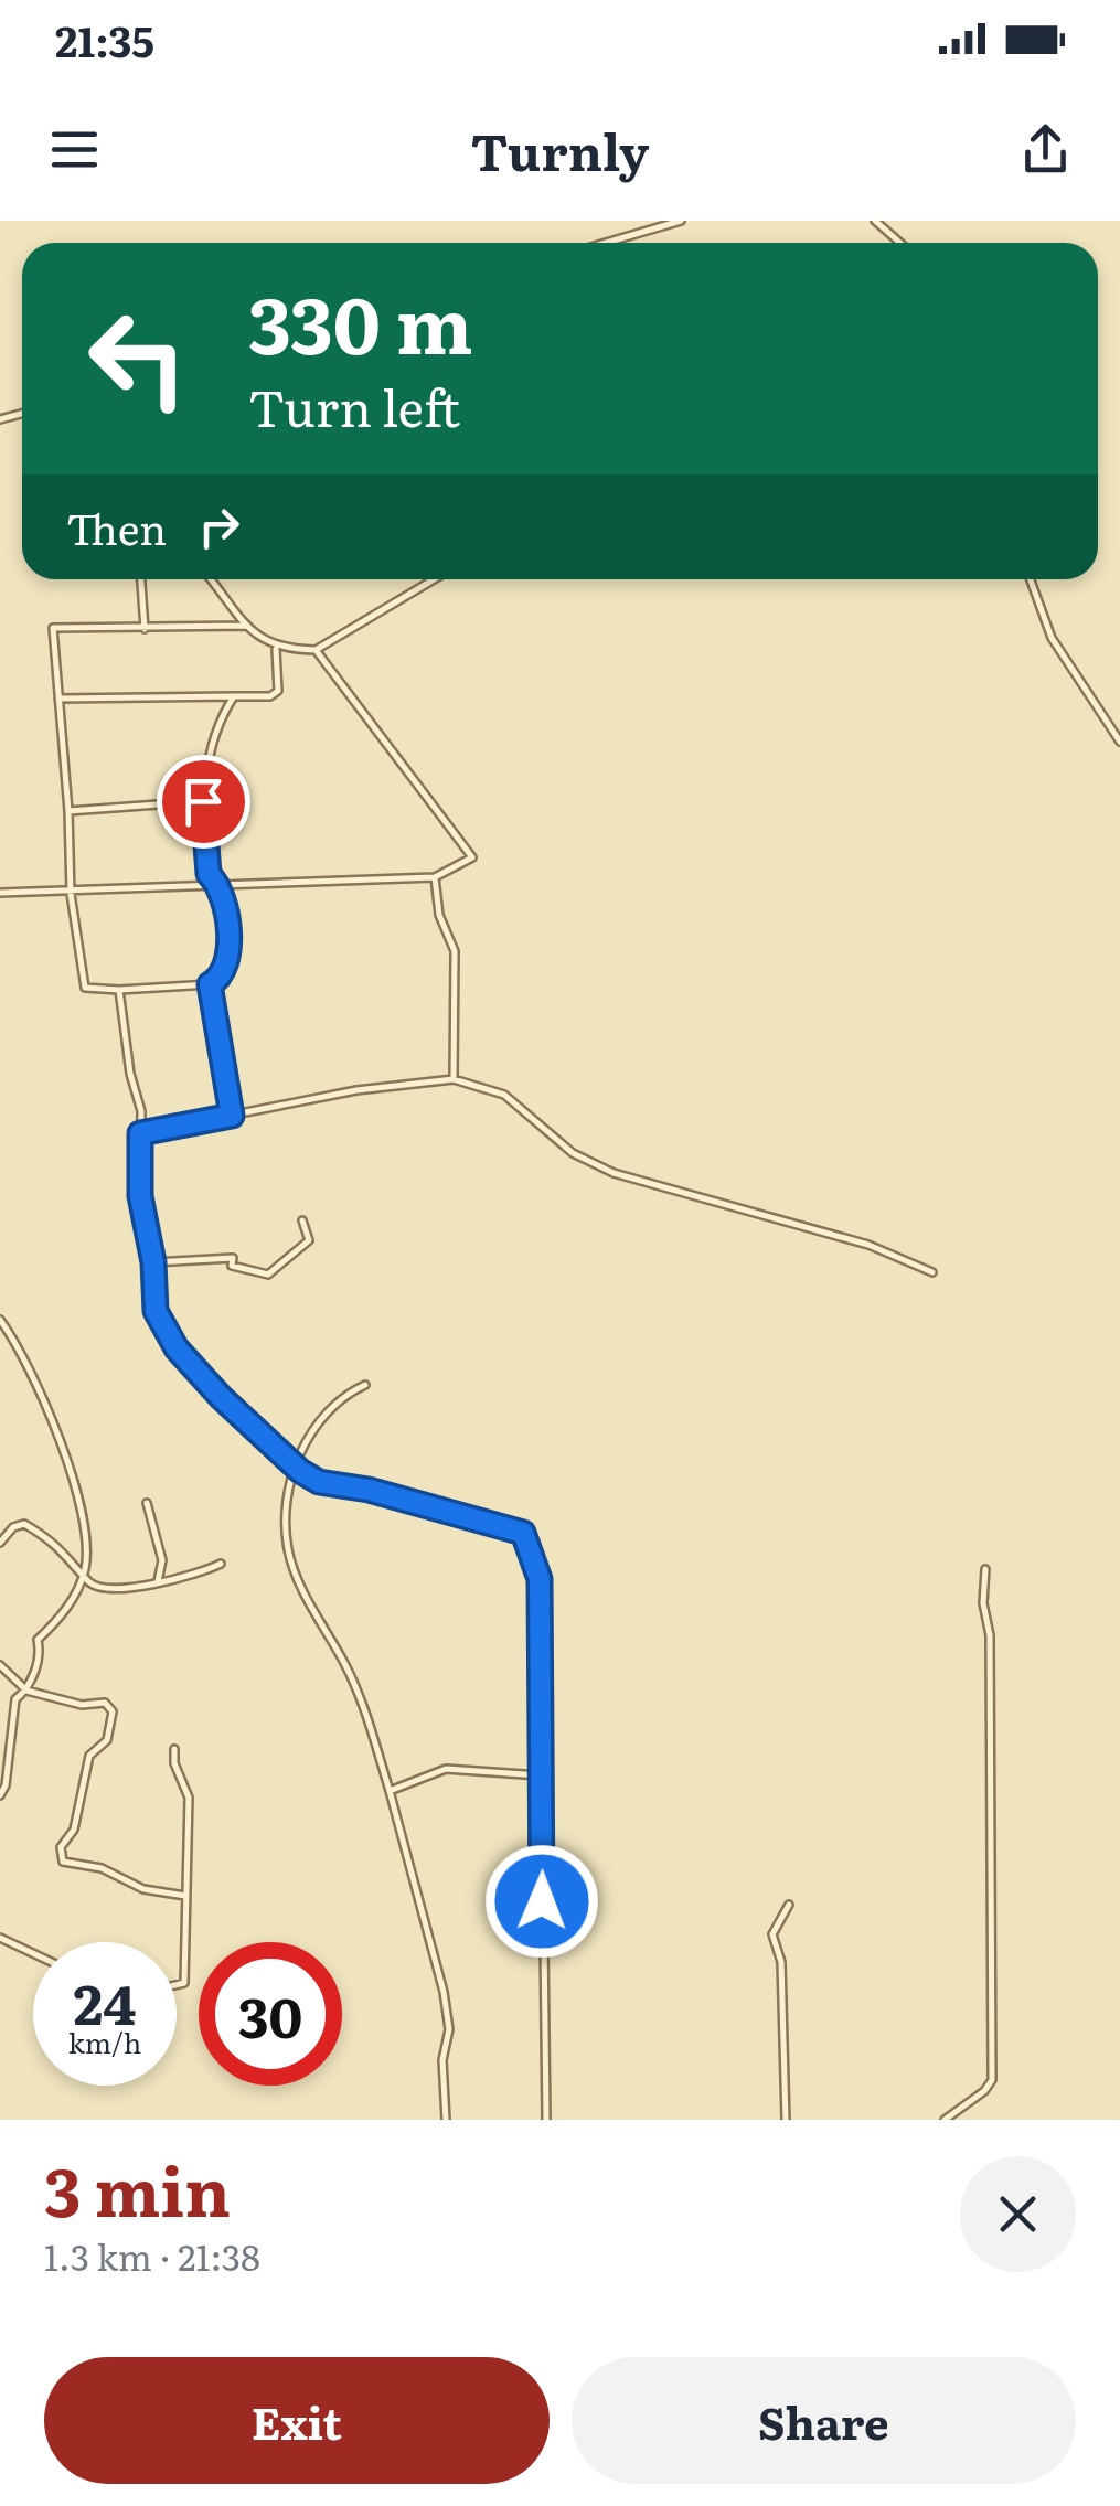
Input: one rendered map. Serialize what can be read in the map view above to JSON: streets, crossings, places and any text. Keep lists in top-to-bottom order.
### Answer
{
  "page": {
    "status": "21:35",
    "header": "Turnly",
    "turn": ["330 m", "Turn left"],
    "then": "Then",
    "speed": "24 km/h",
    "limit": "30",
    "heading": ["3 min", "1.3 km · 21:38"],
    "buttons": ["Exit", "Share"]
  }
}
